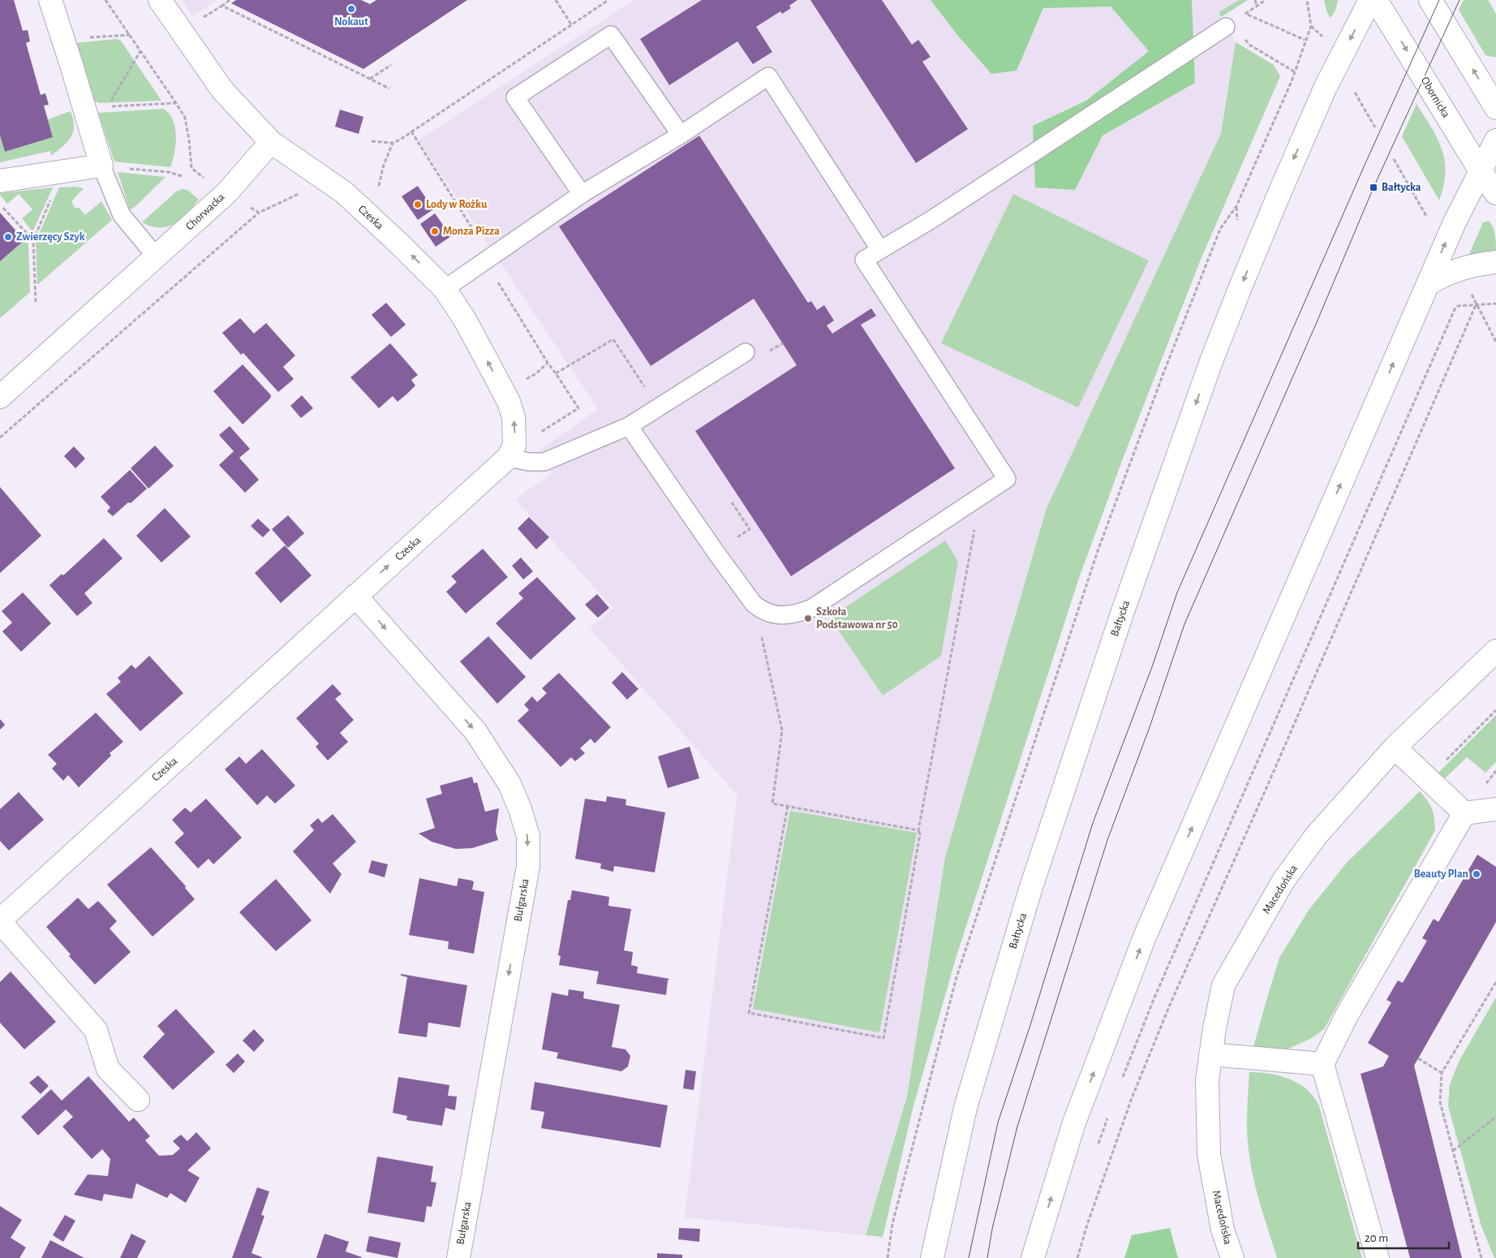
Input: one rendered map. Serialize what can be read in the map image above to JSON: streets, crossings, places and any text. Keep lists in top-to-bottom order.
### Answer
{
  "streets": {
    "street": [
      "Obornicka",
      "Chorwacka",
      "Czeska",
      "Bałtycka",
      "Macedońska",
      "Bułgarska"
    ]
  },
  "crossings": [
    ["Chorwacka", "Czeska"],
    ["Czeska", "Bułgarska"]
  ],
  "one_way": ["Bułgarska"],
  "places": {
    "other": [
      "Nokaut",
      "Lody w Rożku",
      "Monza Pizza",
      "Zwierzęcy Szyk",
      "Szkoła Podstawowa nr 50",
      "Beauty Plan"
    ],
    "transit": ["Bałtycka"]
  },
  "scale_bar": "20 m"
}
